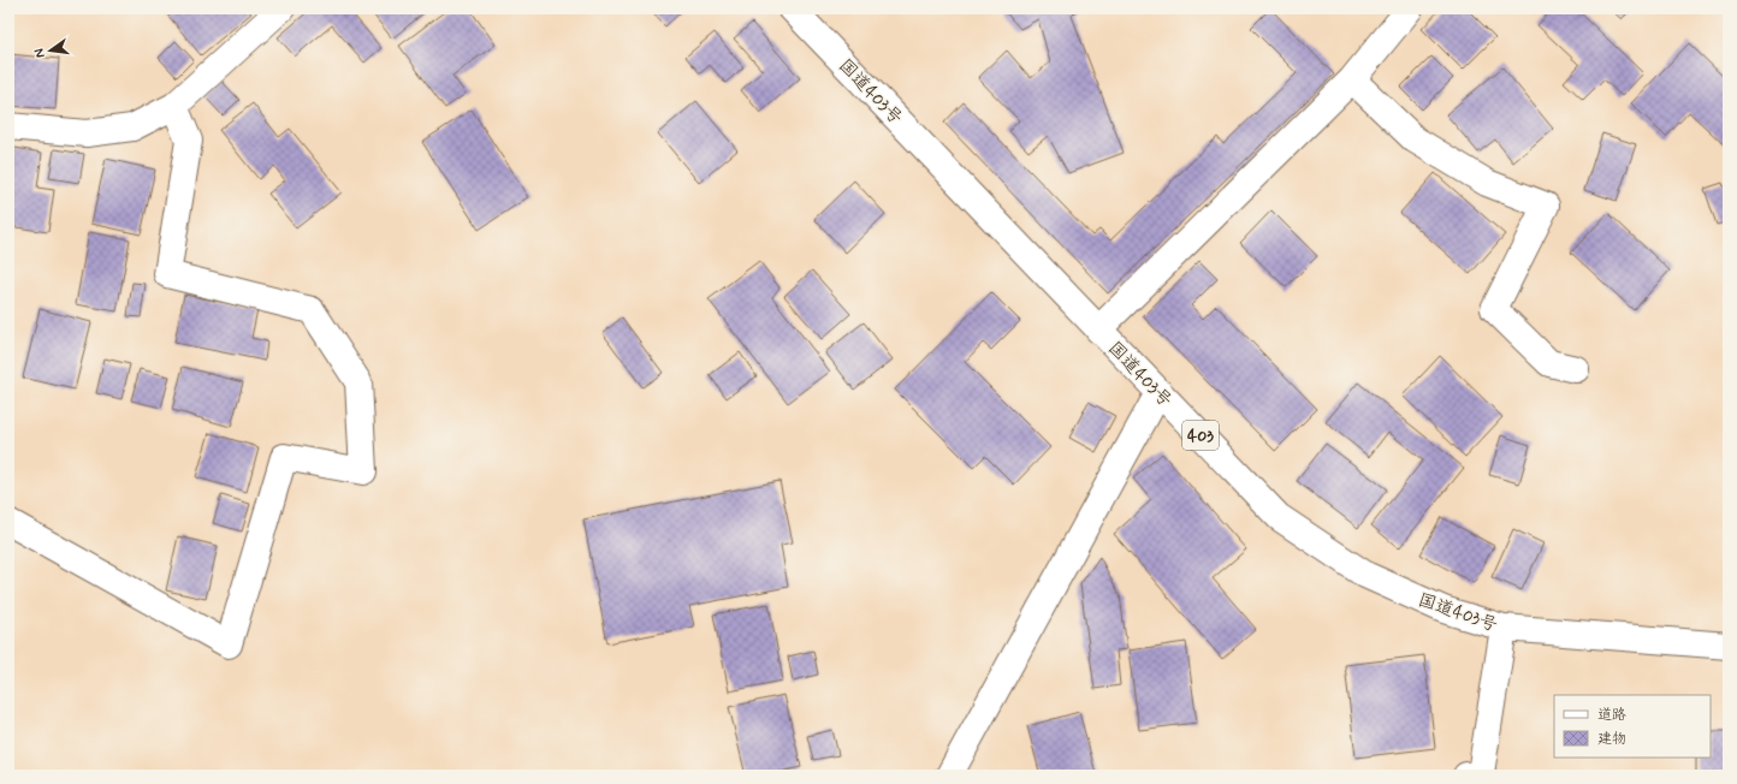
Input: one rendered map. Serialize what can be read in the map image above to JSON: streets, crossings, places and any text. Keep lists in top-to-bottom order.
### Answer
{
  "streets": {
    "main road": ["国道403号", "403"]
  },
  "legend": ["道路", "建物"],
  "north": "left"
}
